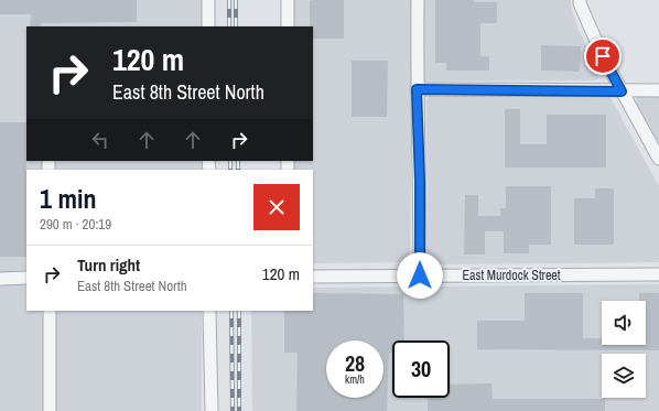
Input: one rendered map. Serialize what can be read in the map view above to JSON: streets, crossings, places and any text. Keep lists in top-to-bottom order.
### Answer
{
  "streets": {
    "street": ["East Murdock Street"]
  },
  "page": {
    "turn": ["120 m", "East 8th Street North"],
    "heading": ["1 min", "290 m · 20:19"],
    "list": [
      {
        "name": "Turn right",
        "note": "East 8th Street North",
        "value": "120 m"
      }
    ],
    "speed": "28 km/h",
    "limit": "30"
  }
}
